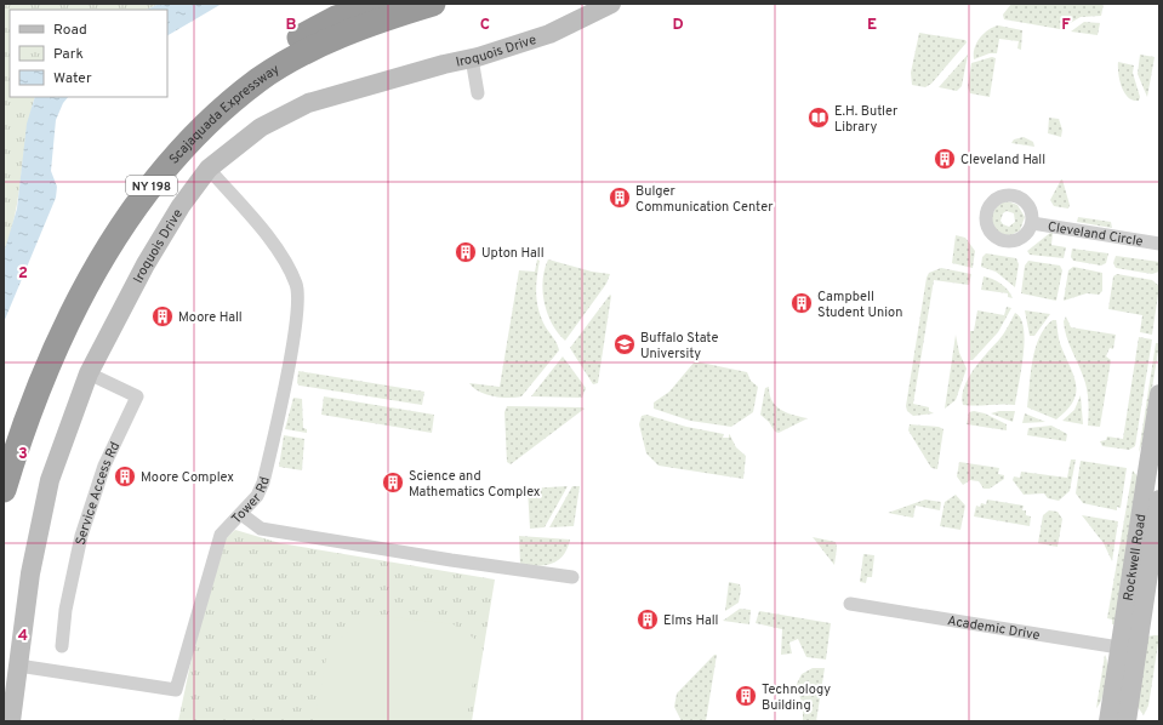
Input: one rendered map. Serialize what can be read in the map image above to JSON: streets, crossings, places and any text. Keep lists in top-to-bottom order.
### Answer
{
  "streets": {
    "highway": ["Scajaquada Expressway", "NY 198"],
    "street": [
      "Iroquois Drive",
      "Cleveland Circle",
      "Service Access Rd",
      "Tower Rd",
      "Rockwell Road",
      "Academic Drive"
    ]
  },
  "crossings": [
    ["Iroquois Drive", "Service Access Rd"],
    ["Iroquois Drive", "Tower Rd"],
    ["Rockwell Road", "Academic Drive"]
  ],
  "places": {
    "library": ["E.H. Butler Library"],
    "building": [
      "Cleveland Hall",
      "Bulger Communication Center",
      "Upton Hall",
      "Campbell Student Union",
      "Moore Hall",
      "Moore Complex",
      "Science and Mathematics Complex",
      "Elms Hall",
      "Technology Building"
    ],
    "school or university": ["Buffalo State University"]
  },
  "legend": ["Road", "Park", "Water"],
  "grid": {
    "columns": [
      "B",
      "C",
      "D",
      "E",
      "F"
    ],
    "rows": ["2", "3", "4"]
  }
}
